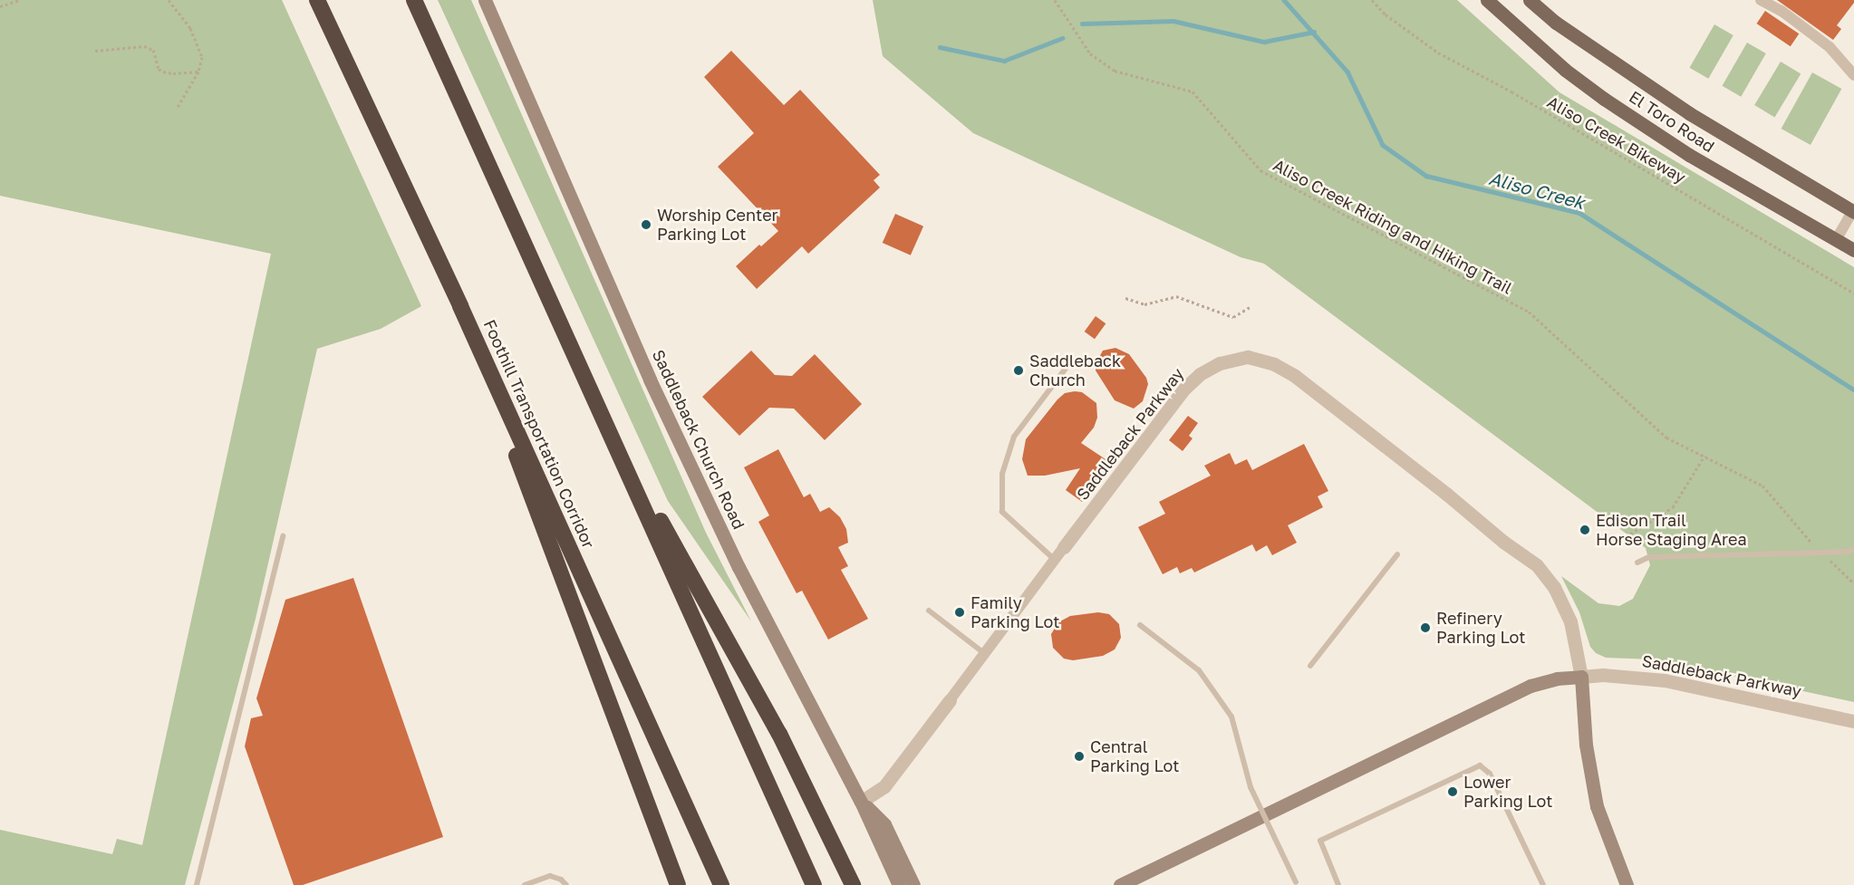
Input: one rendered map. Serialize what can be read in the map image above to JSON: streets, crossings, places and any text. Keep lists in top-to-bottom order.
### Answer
{
  "streets": {
    "highway": ["Foothill Transportation Corridor"],
    "main road": ["El Toro Road", "Saddleback Parkway", "Saddleback Church Road"],
    "path": ["Aliso Creek Bikeway", "Aliso Creek Riding and Hiking Trail"]
  },
  "crossings": [
    ["Saddleback Parkway", "Saddleback Church Road"]
  ],
  "water": ["Aliso Creek"],
  "places": [
    "Worship Center Parking Lot",
    "Saddleback Church",
    "Edison Trail Horse Staging Area",
    "Family Parking Lot",
    "Refinery Parking Lot",
    "Central Parking Lot",
    "Lower Parking Lot"
  ]
}
